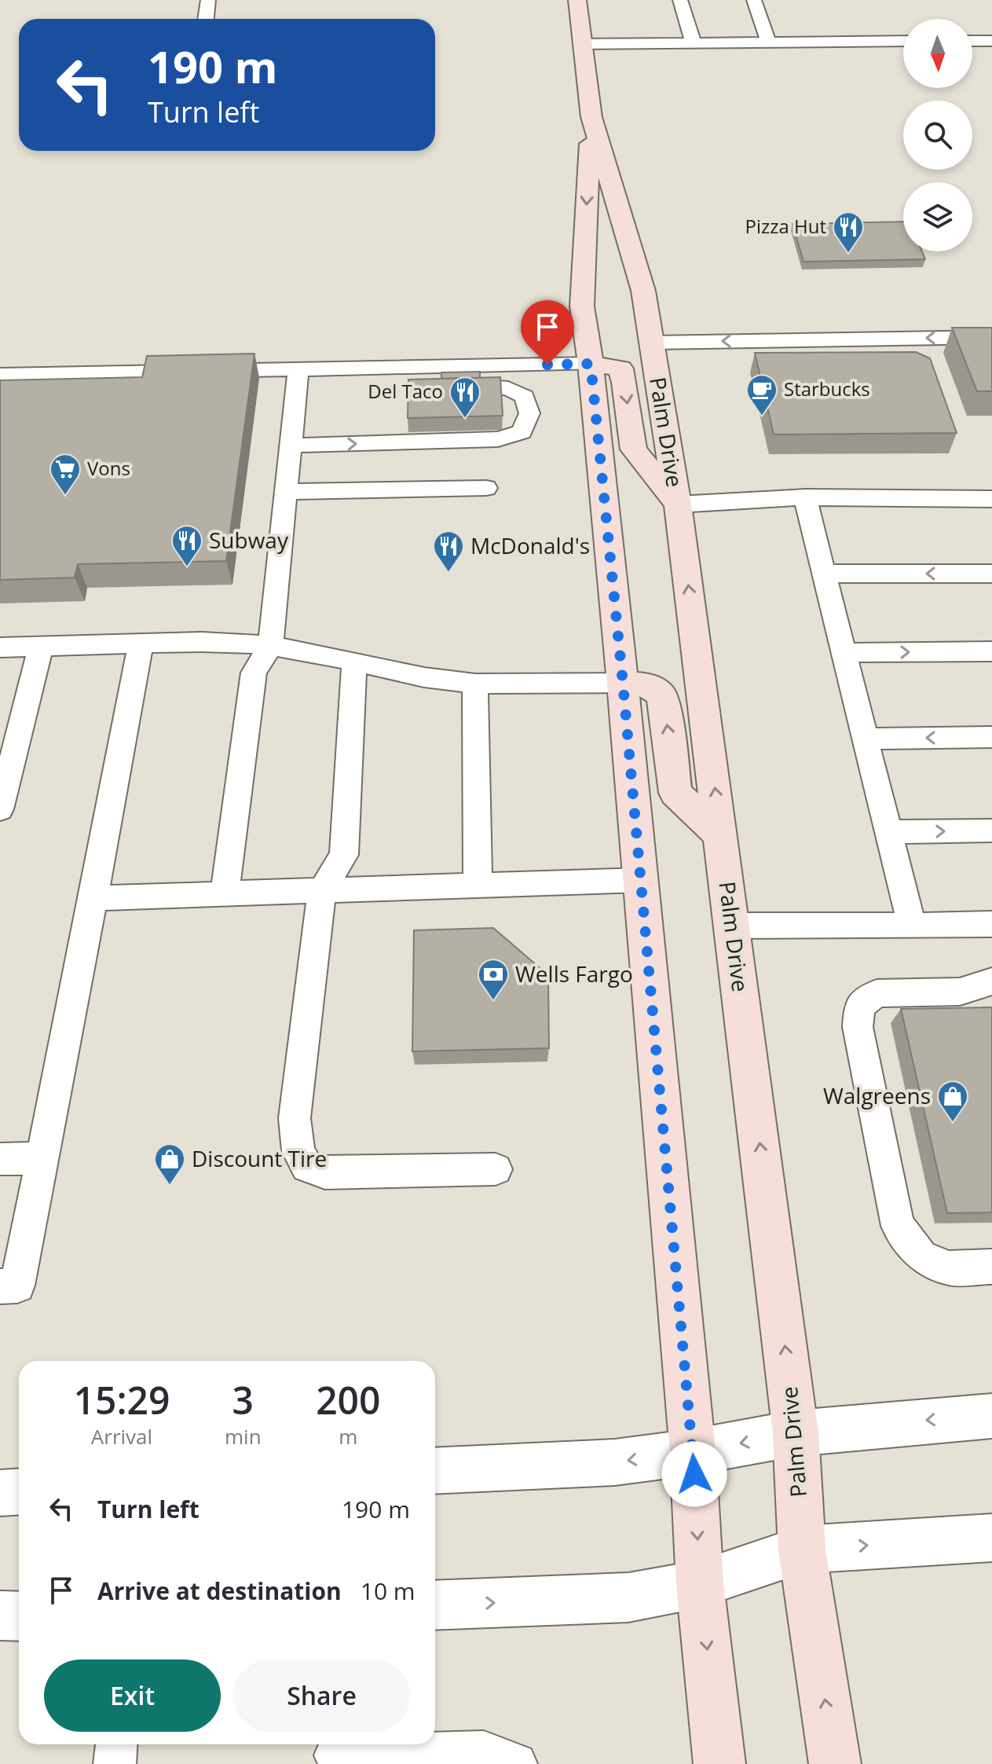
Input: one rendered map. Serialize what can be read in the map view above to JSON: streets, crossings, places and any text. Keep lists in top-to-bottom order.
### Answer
{
  "streets": {
    "main road": ["Palm Drive"]
  },
  "places": {
    "restaurant": [
      "Pizza Hut",
      "Del Taco",
      "Subway",
      "McDonald's"
    ],
    "cafe": ["Starbucks"],
    "supermarket": ["Vons"],
    "bank": ["Wells Fargo"],
    "shop": ["Walgreens", "Discount Tire"]
  },
  "north": "bottom",
  "page": {
    "turn": ["190 m", "Turn left"],
    "eta": [
      "15:29",
      "Arrival",
      "3",
      "min",
      "200",
      "m"
    ],
    "list": [
      {
        "name": "Turn left",
        "value": "190 m"
      },
      {
        "name": "Arrive at destination",
        "value": "10 m"
      }
    ],
    "buttons": ["Exit", "Share"]
  }
}
